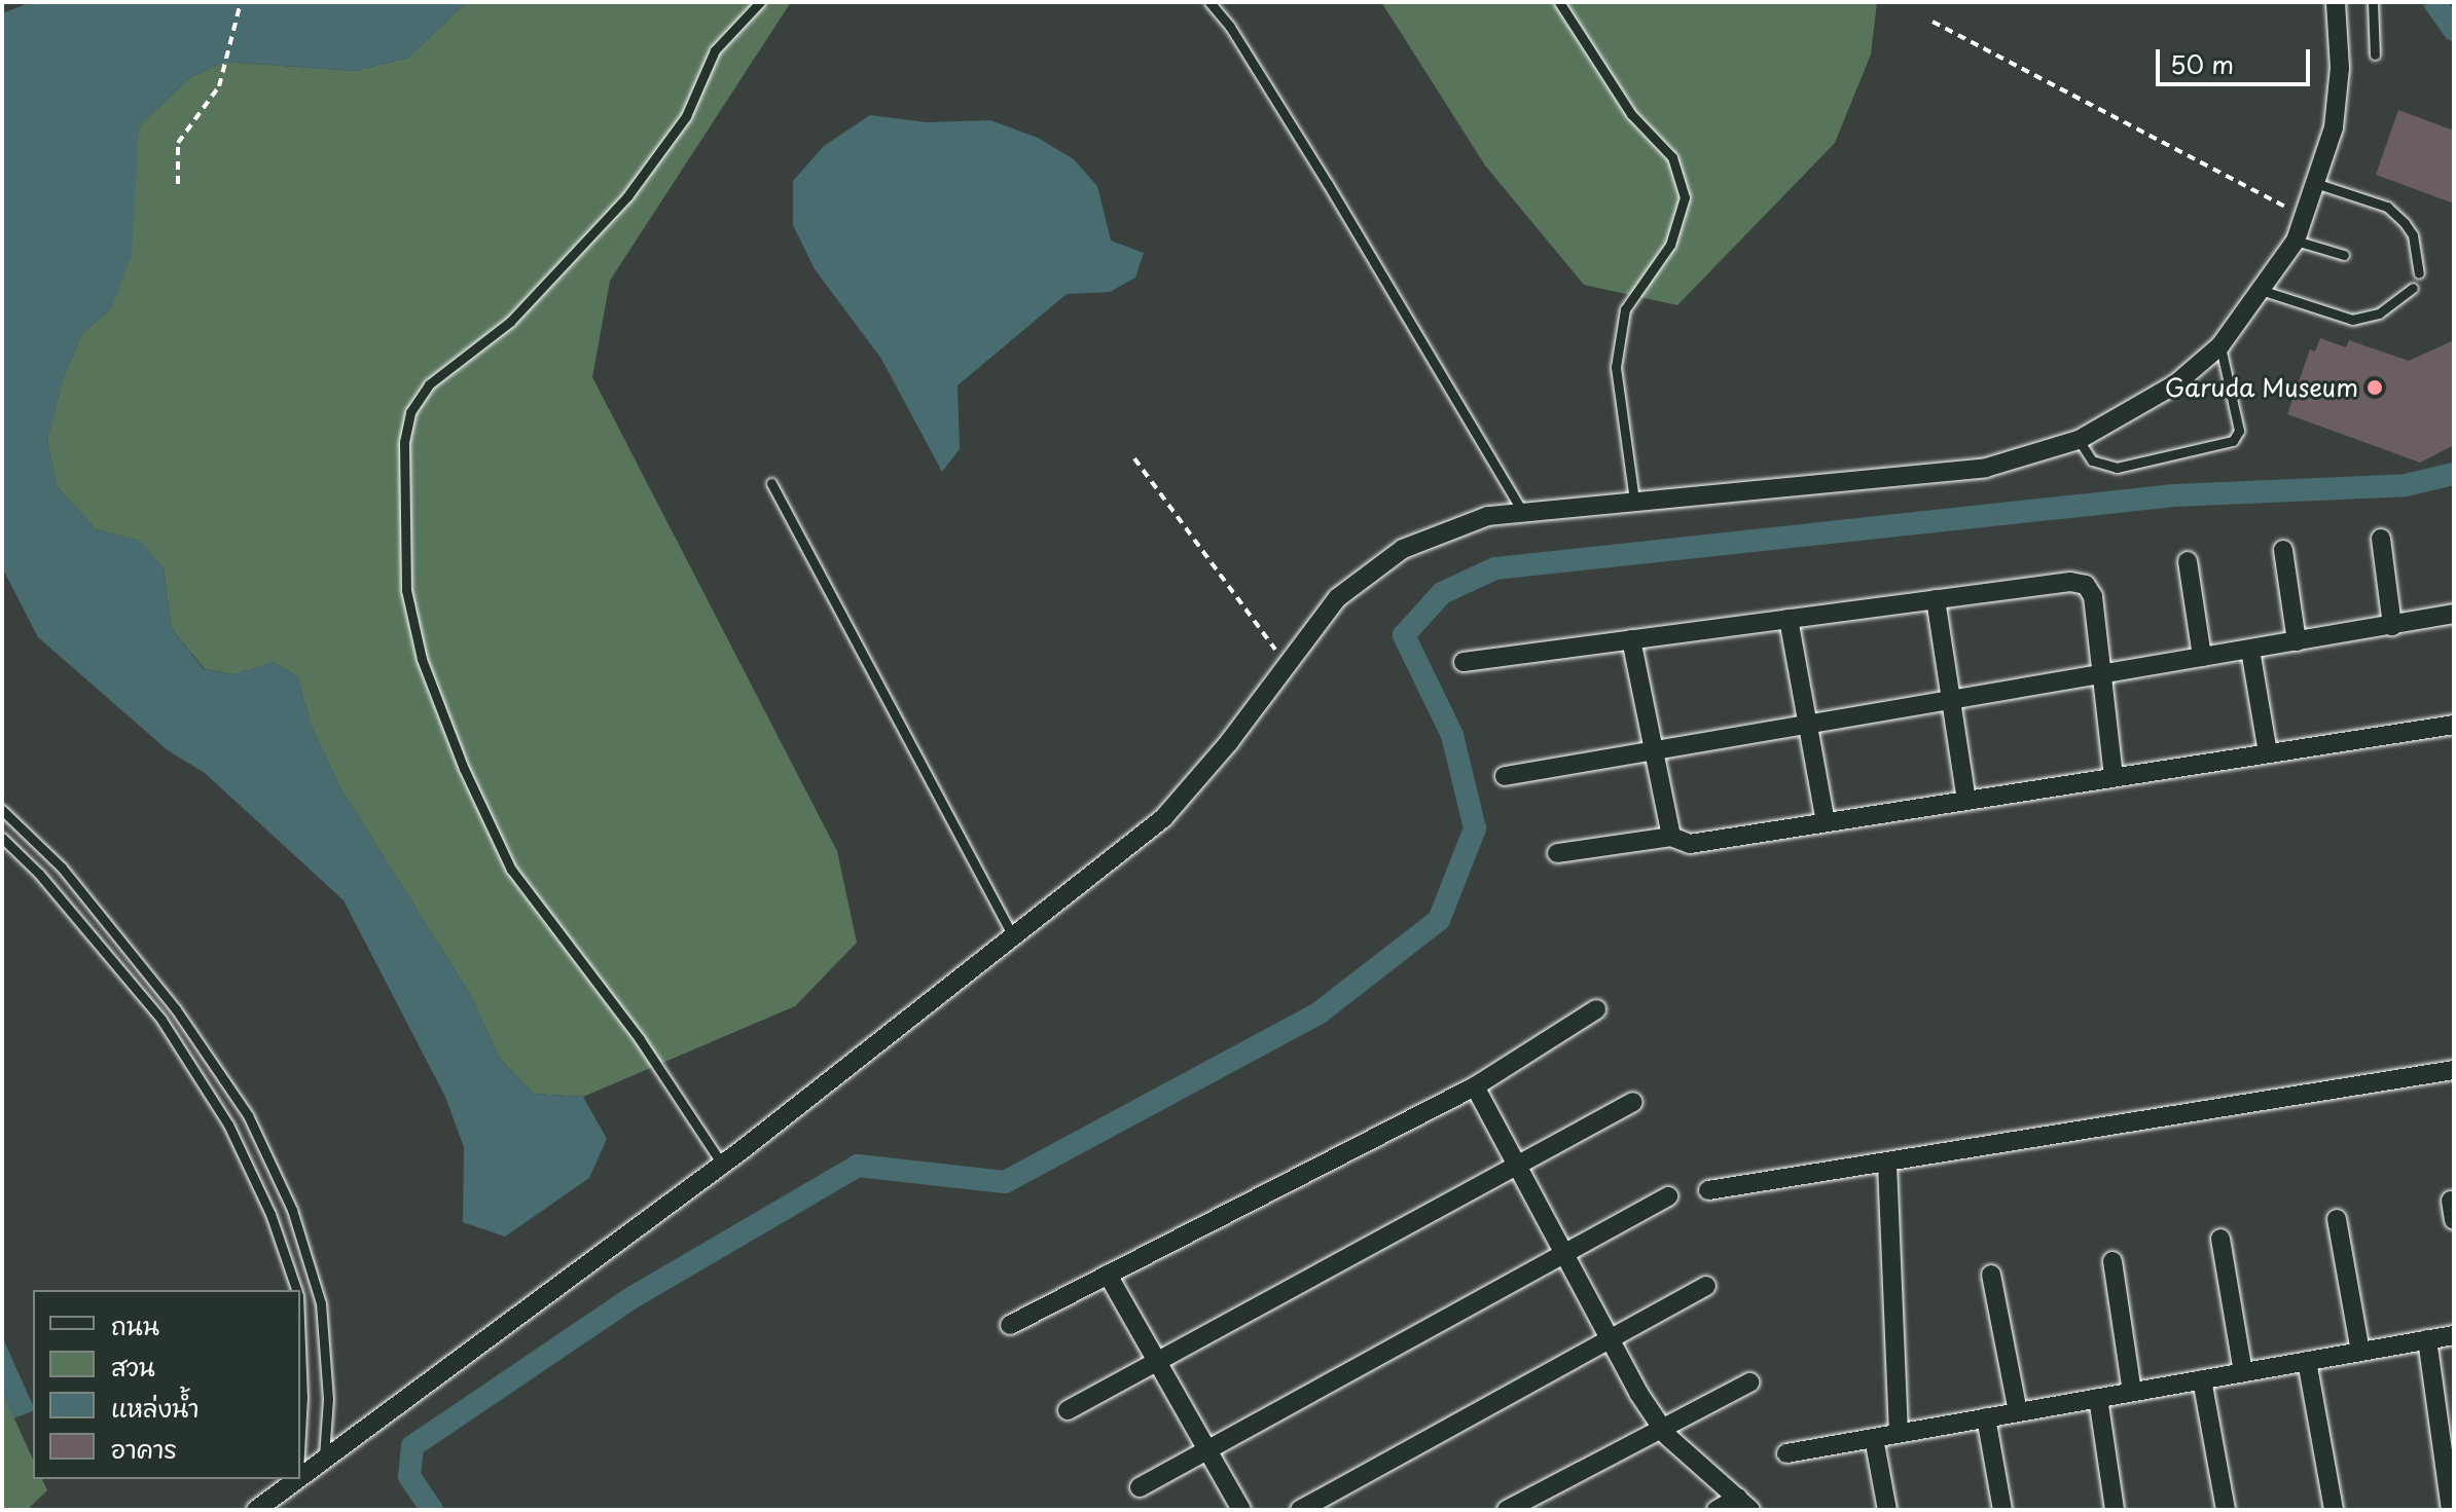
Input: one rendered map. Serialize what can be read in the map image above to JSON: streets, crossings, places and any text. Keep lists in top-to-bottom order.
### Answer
{
  "places": ["Garuda Museum"],
  "legend": [
    "ถนน",
    "สวน",
    "แหล่งน้ำ",
    "อาคาร"
  ],
  "scale_bar": "50 m"
}
